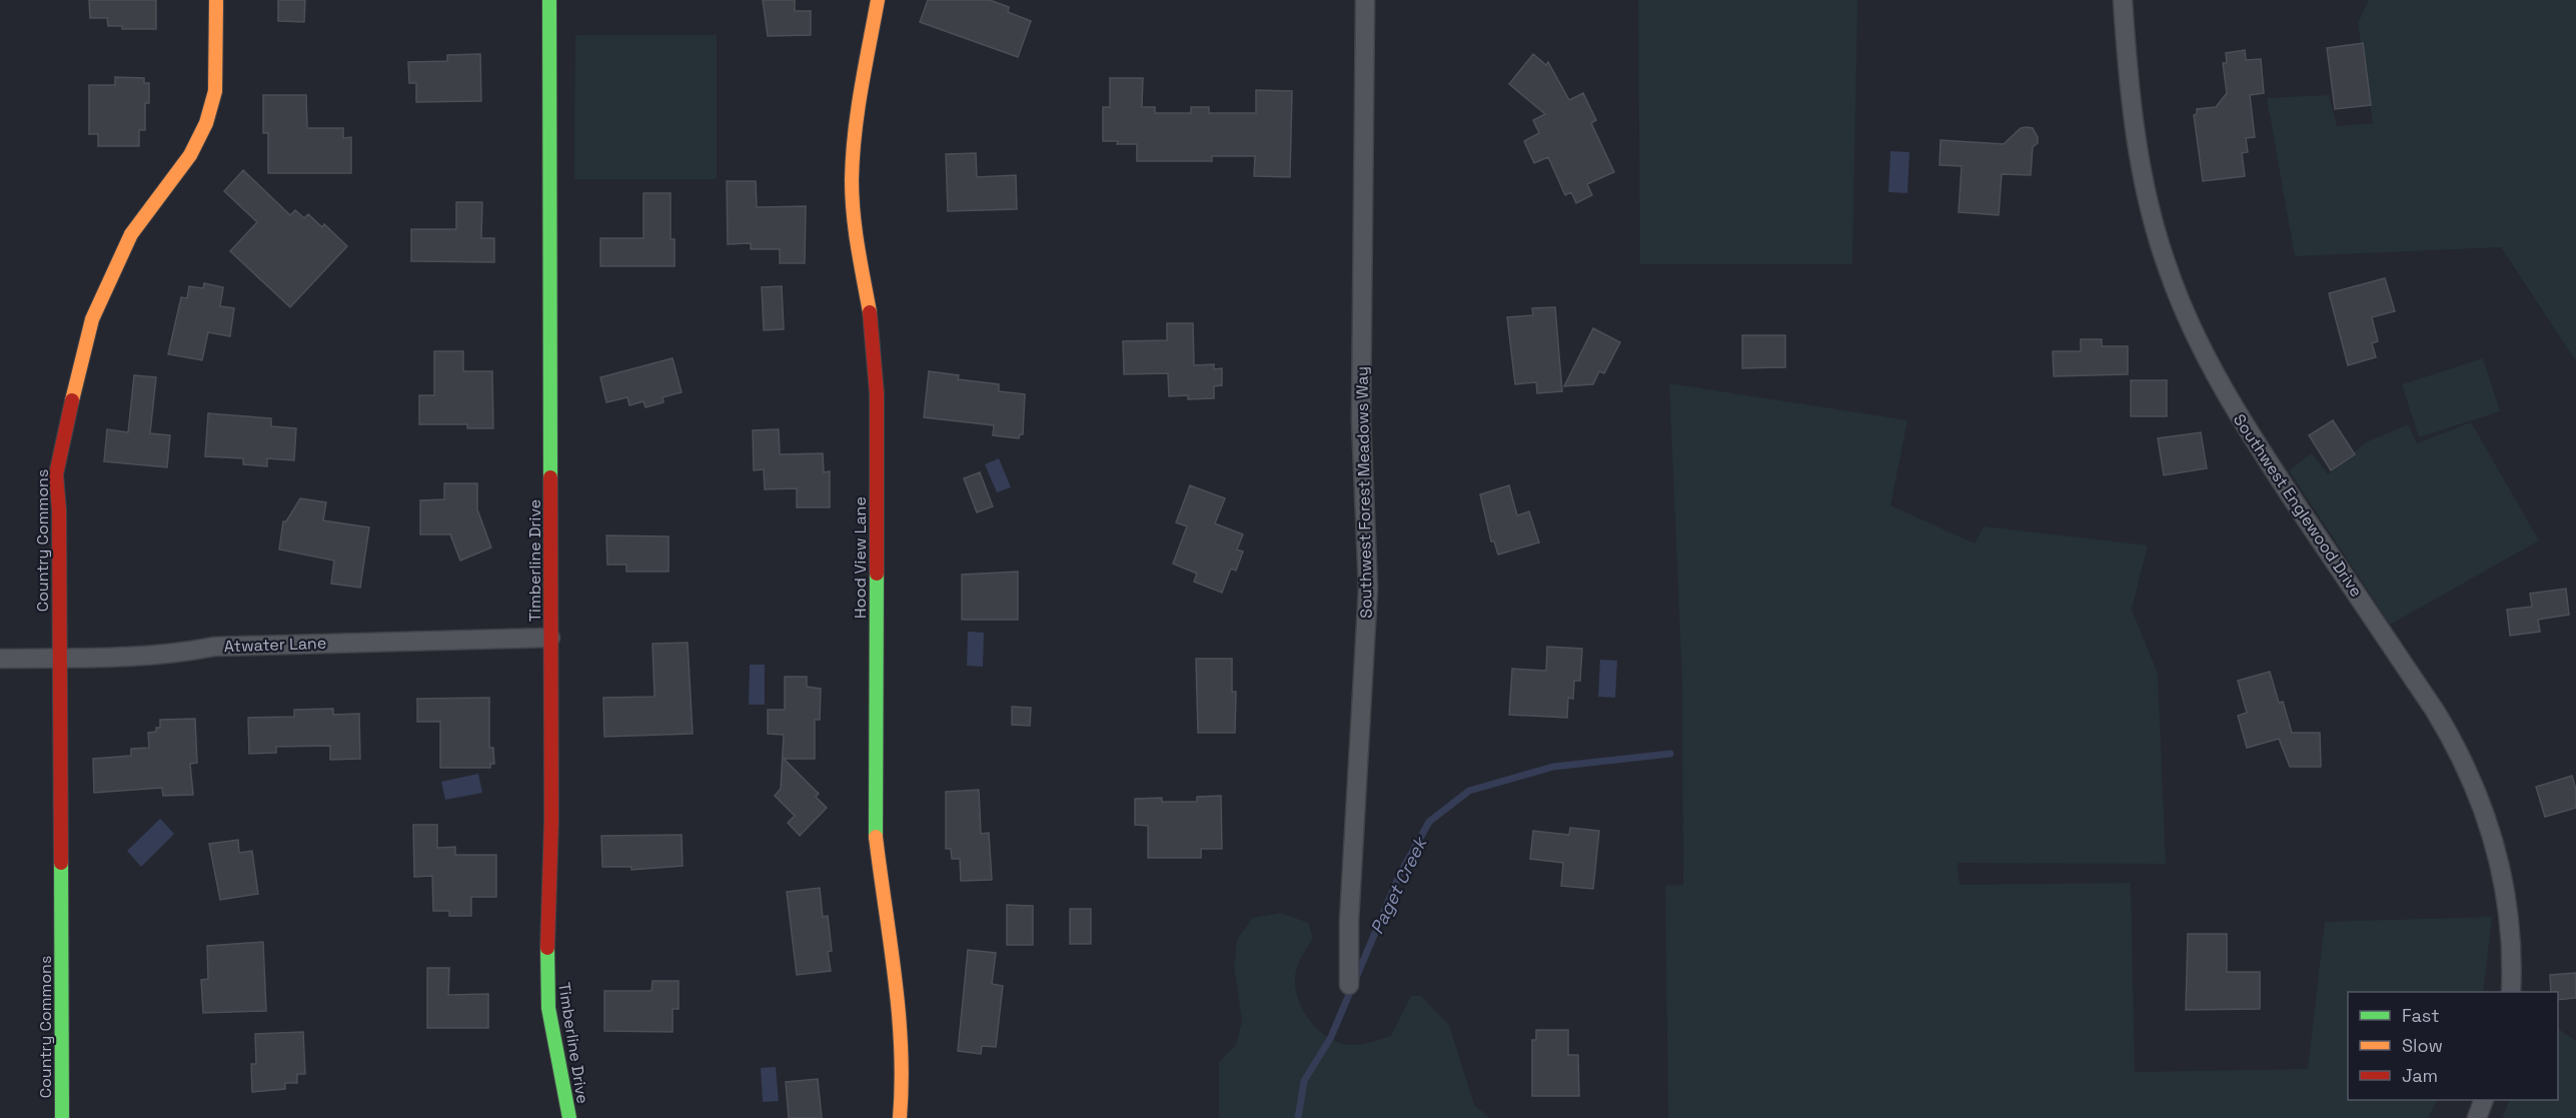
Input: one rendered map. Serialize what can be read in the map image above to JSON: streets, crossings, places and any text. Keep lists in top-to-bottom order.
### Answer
{
  "streets": {
    "street": [
      "Southwest Forest Meadows Way",
      "Southwest Englewood Drive",
      "Country Commons",
      "Hood View Lane",
      "Timberline Drive",
      "Atwater Lane"
    ]
  },
  "crossings": [
    ["Country Commons", "Atwater Lane"],
    ["Timberline Drive", "Atwater Lane"]
  ],
  "water": ["Paget Creek"],
  "legend": ["Fast", "Slow", "Jam"]
}
